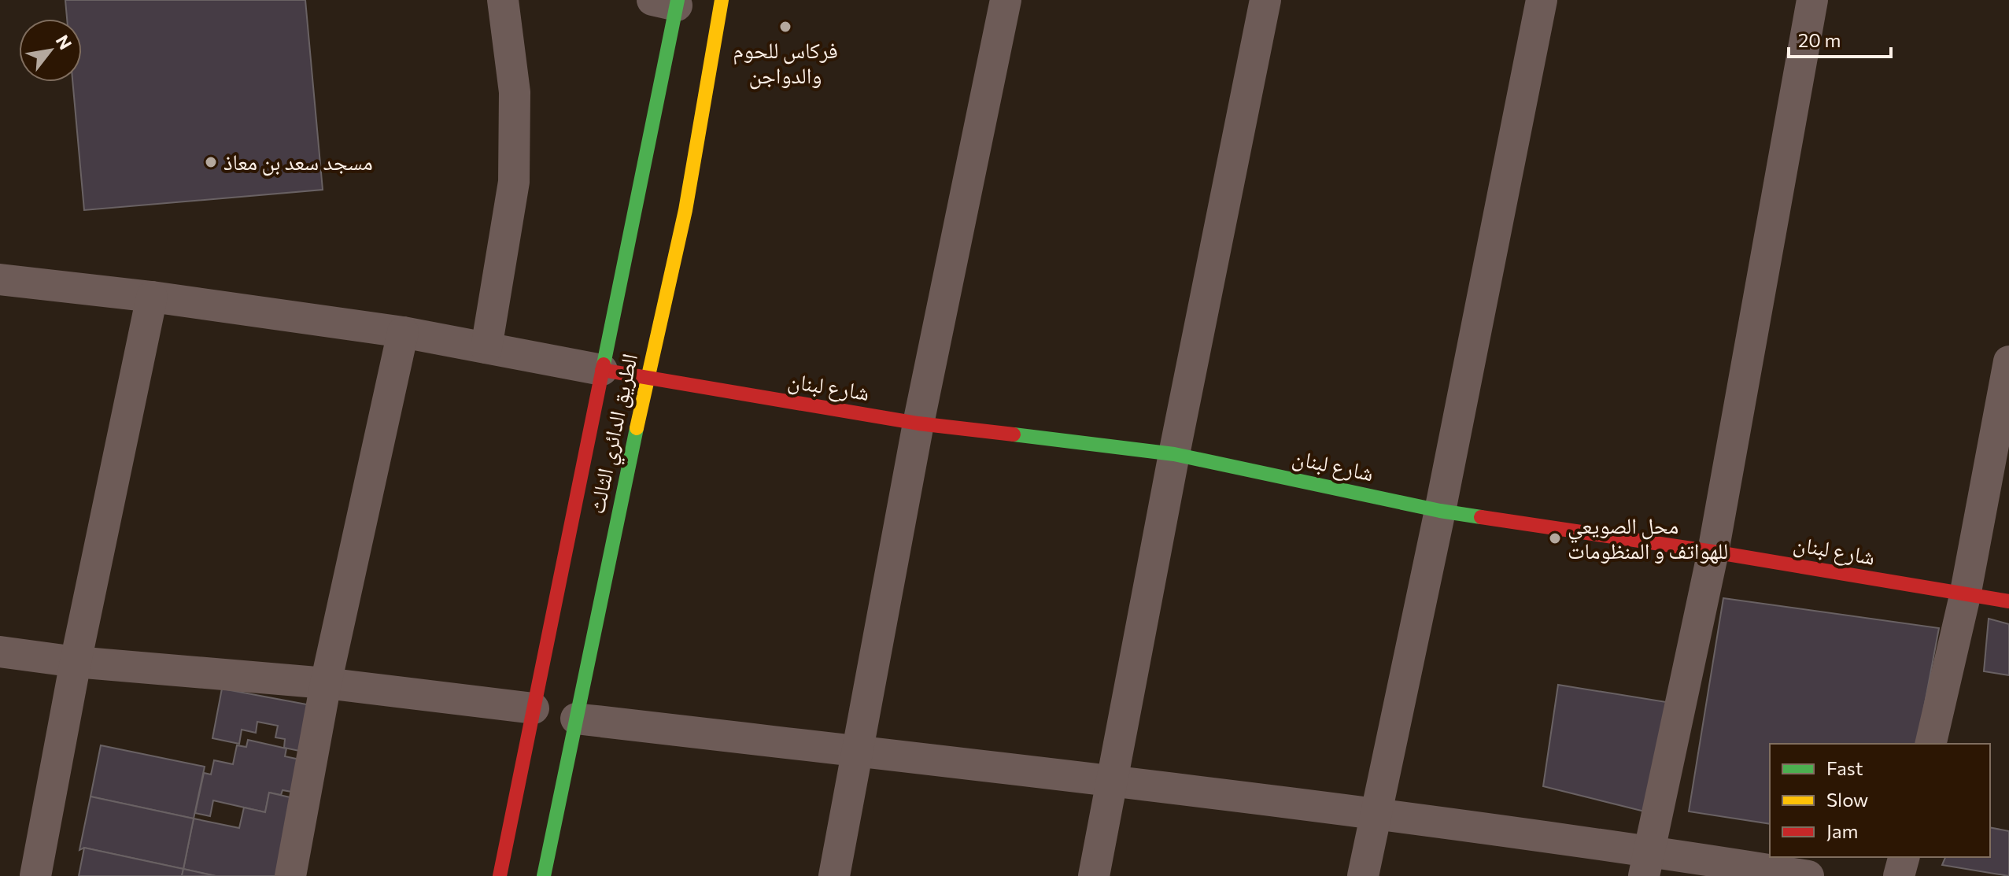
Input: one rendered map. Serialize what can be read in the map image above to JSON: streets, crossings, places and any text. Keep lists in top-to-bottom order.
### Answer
{
  "streets": {
    "main road": ["شارع لبنان", "الطريق الدائري الثالث"]
  },
  "crossings": [
    ["شارع لبنان", "الطريق الدائري الثالث"]
  ],
  "places": ["فركاس للحوم والدواجن", "مسجد سعد بن معاذ", "محل الصويعي للهواتف و المنظومات"],
  "legend": ["Fast", "Slow", "Jam"],
  "scale_bar": "20 m",
  "north": "top right"
}
